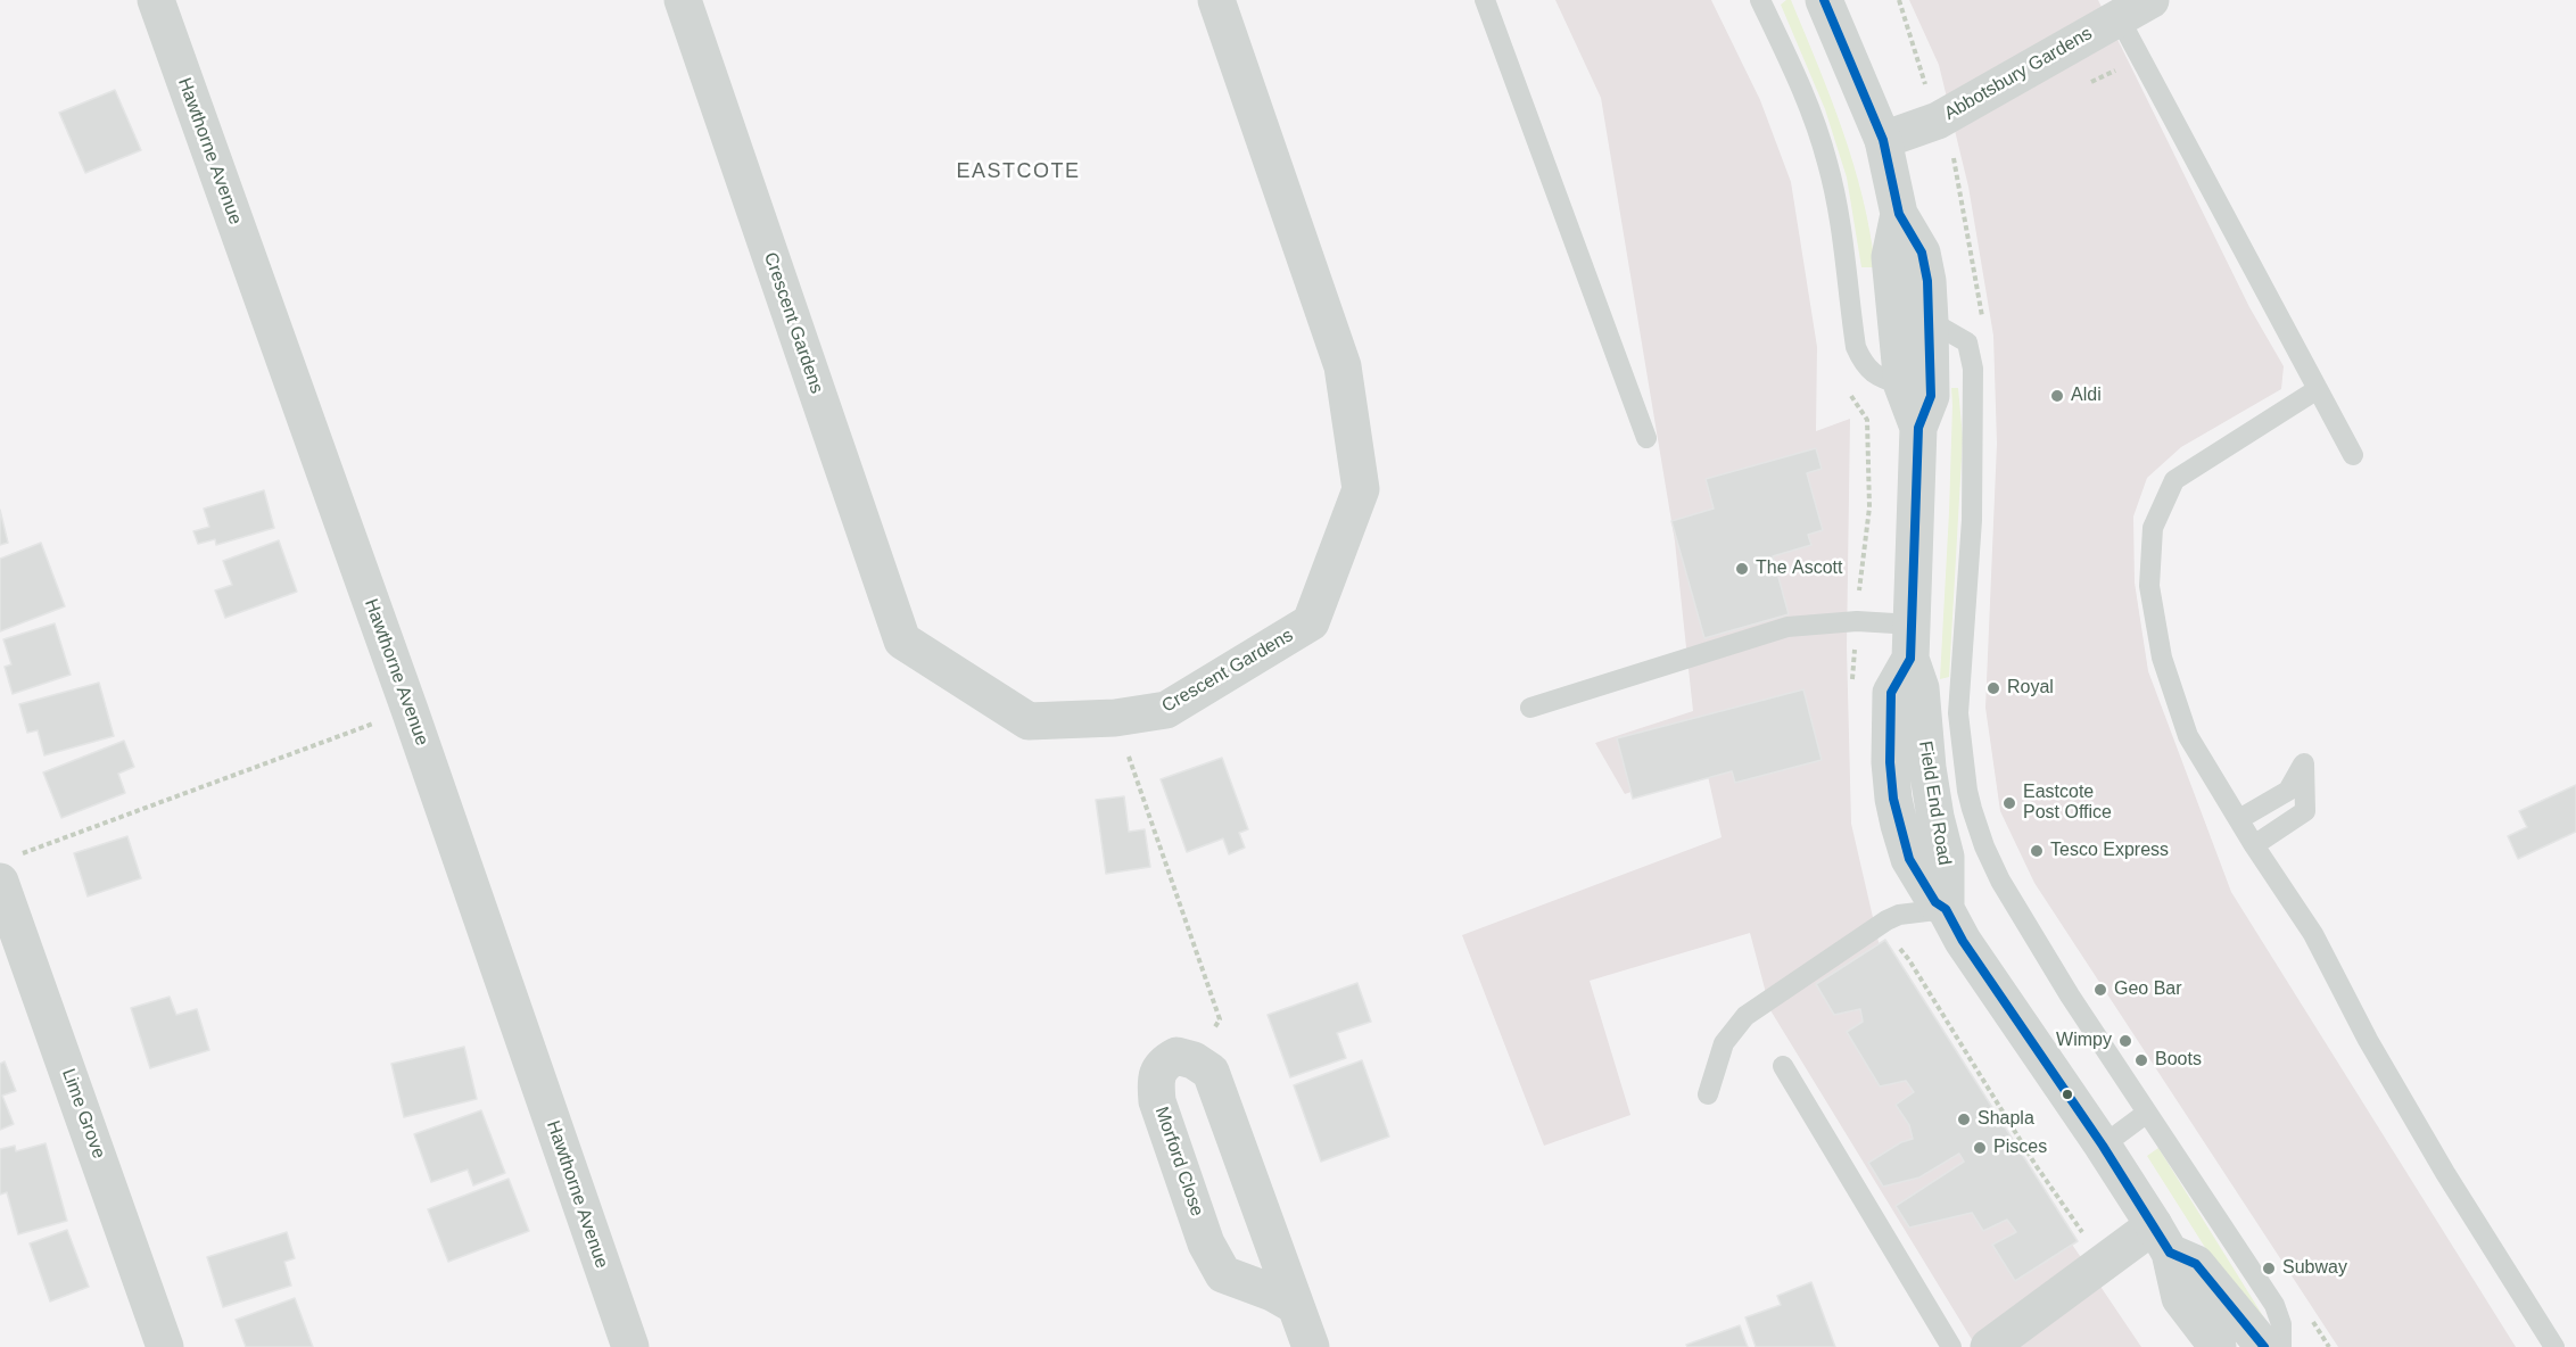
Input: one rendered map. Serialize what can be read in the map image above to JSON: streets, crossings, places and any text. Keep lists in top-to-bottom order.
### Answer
{
  "streets": {
    "street": [
      "Abbotsbury Gardens",
      "Hawthorne Avenue",
      "Crescent Gardens",
      "Field End Road",
      "Lime Grove",
      "Morford Close"
    ]
  },
  "crossings": [
    ["Abbotsbury Gardens", "Field End Road"]
  ],
  "districts": ["EASTCOTE"],
  "places": [
    "Aldi",
    "The Ascott",
    "Royal",
    "Eastcote Post Office",
    "Tesco Express",
    "Geo Bar",
    "Wimpy",
    "Boots",
    "Shapla",
    "Pisces",
    "Subway"
  ]
}
